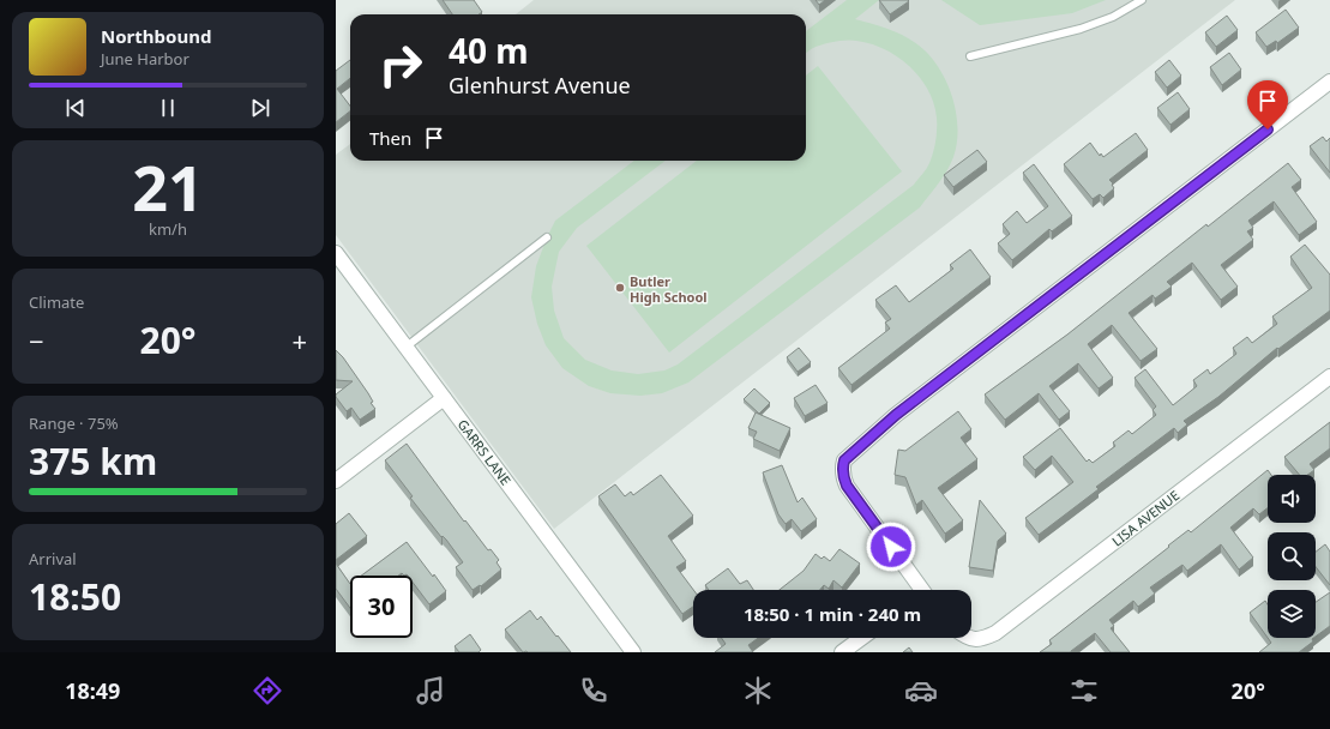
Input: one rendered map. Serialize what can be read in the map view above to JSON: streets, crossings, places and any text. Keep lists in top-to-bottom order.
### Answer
{
  "streets": {
    "street": ["GARRS LANE", "LISA AVENUE"]
  },
  "places": ["Butler High School"],
  "page": {
    "turn": ["40 m", "Glenhurst Avenue"],
    "song": ["Northbound", "June Harbor"],
    "then": "Then",
    "tile": [
      ["21", "km/h"],
      "Climate",
      ["Range · 75%", "375 km"],
      ["Arrival", "18:50"]
    ],
    "heat": ["−", "20°", "+"],
    "limit": "30",
    "trip": "18:50 · 1 min · 240 m",
    "tabs": ["18:49", "20°"]
  }
}
